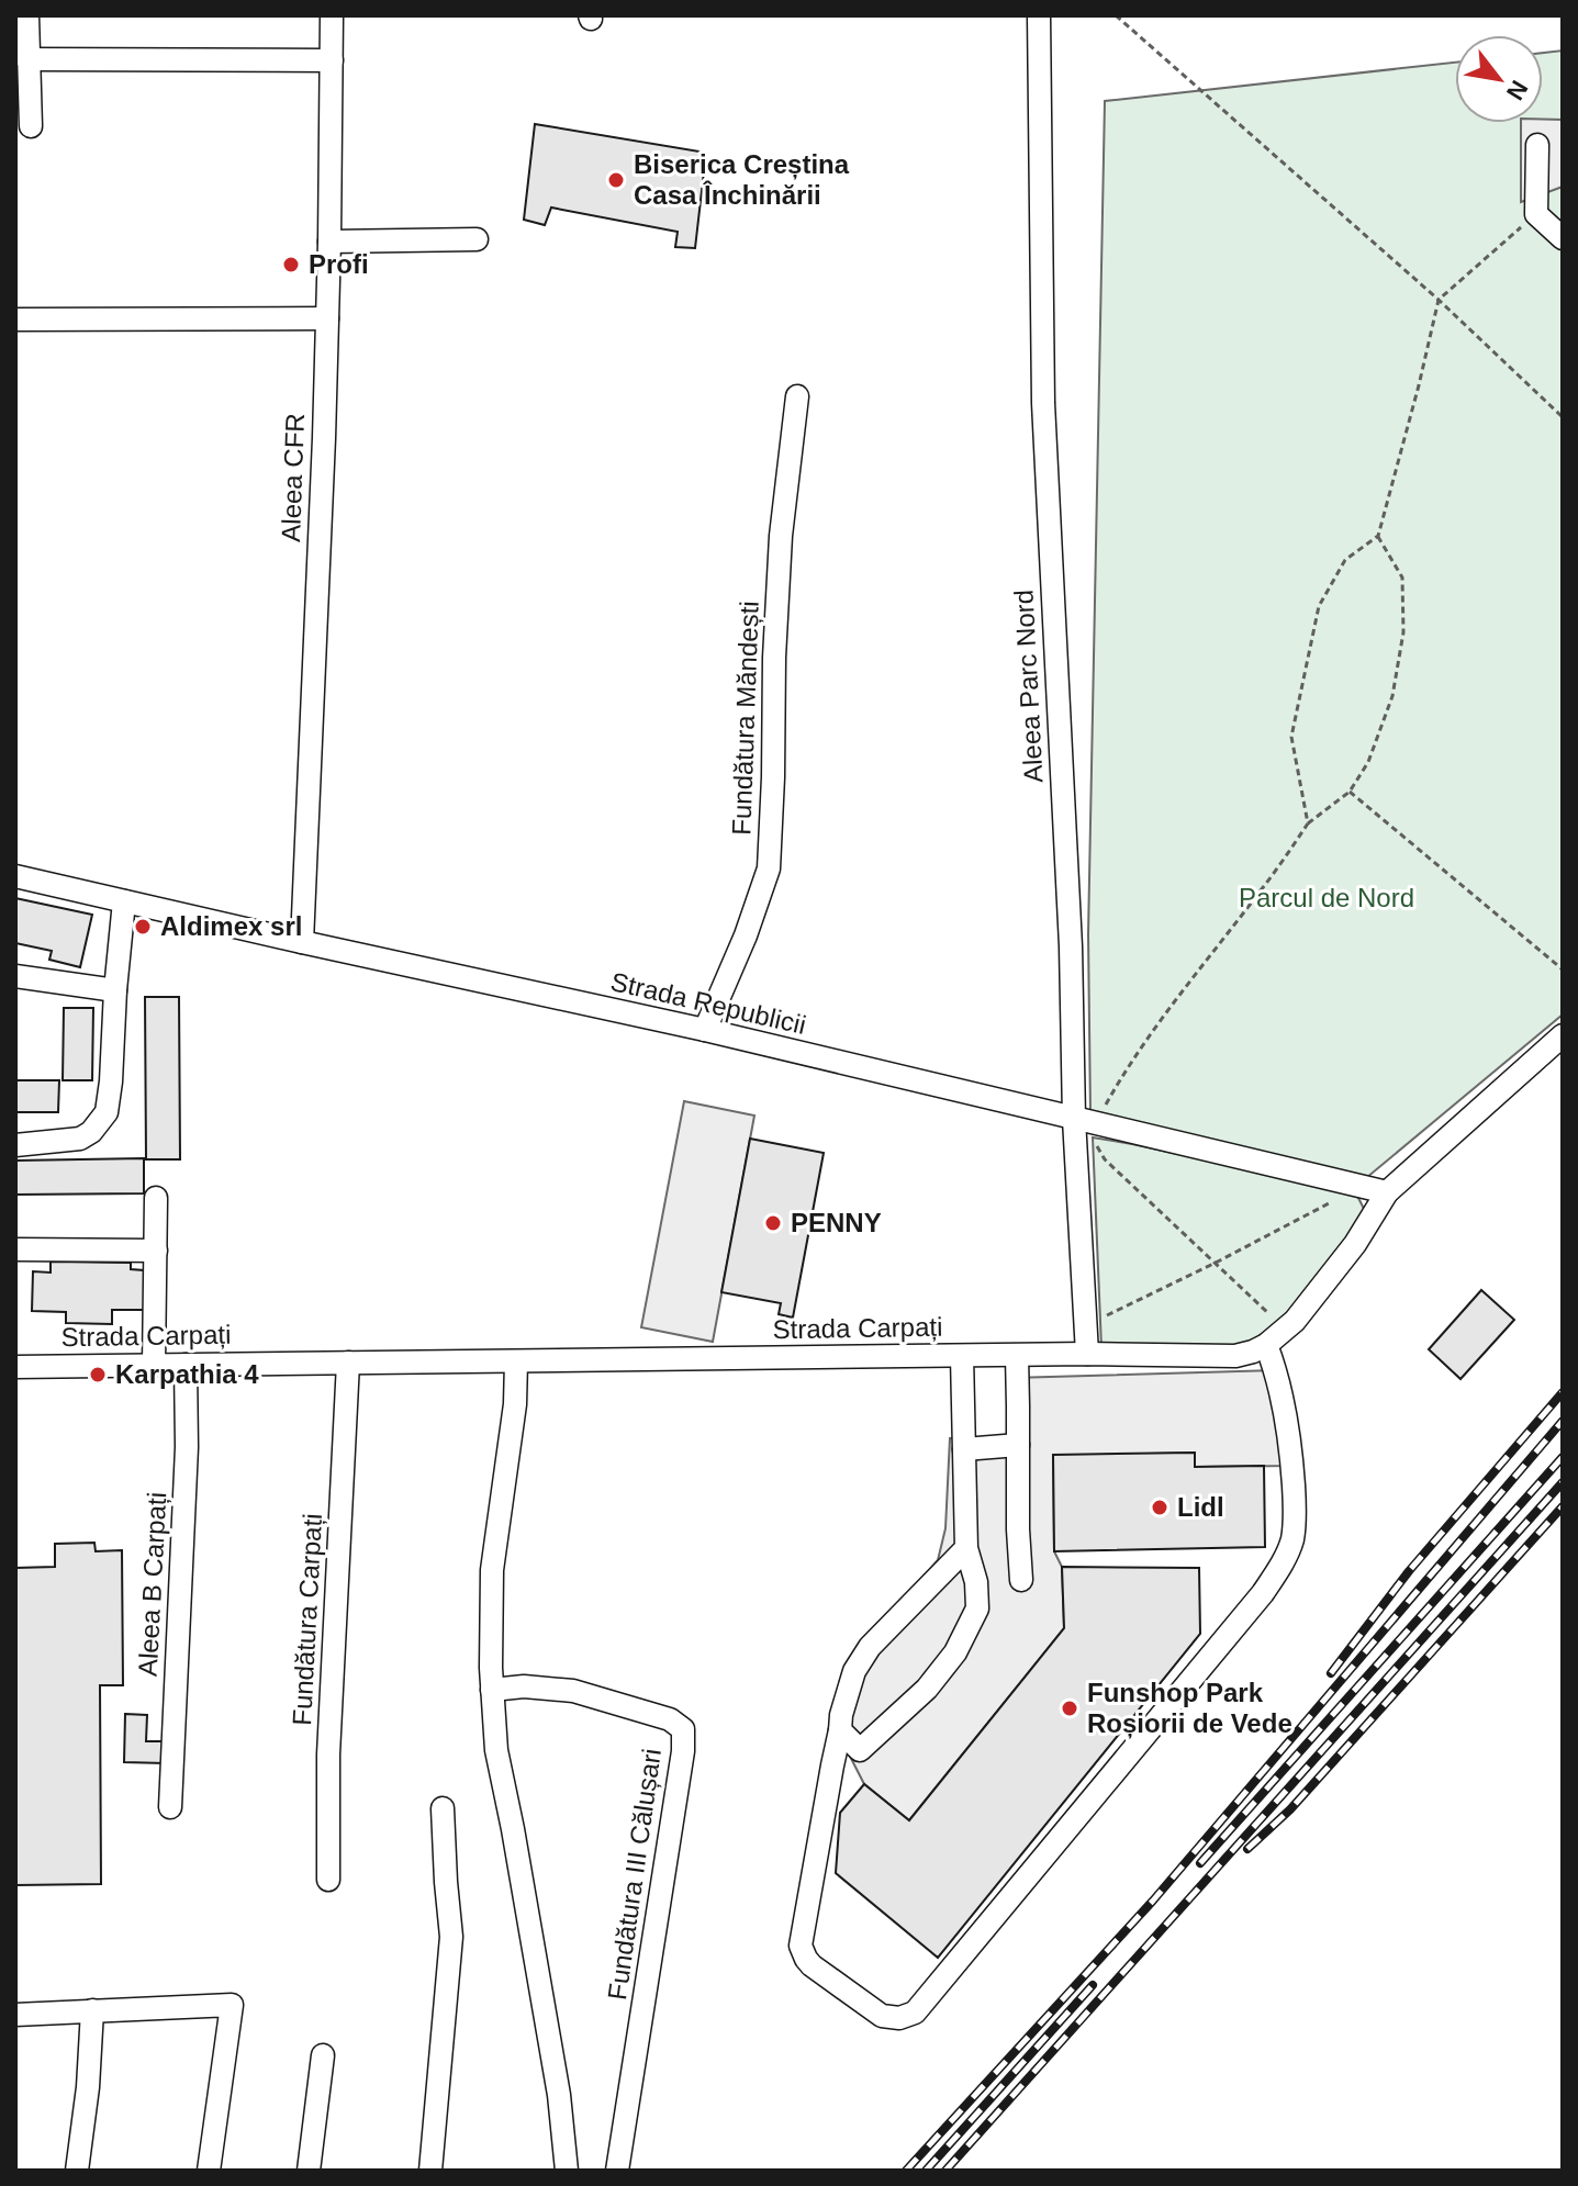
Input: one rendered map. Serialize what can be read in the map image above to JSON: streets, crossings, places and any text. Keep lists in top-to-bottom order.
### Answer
{
  "streets": {
    "street": [
      "Aleea CFR",
      "Aleea Parc Nord",
      "Fundătura Măndești",
      "Strada Republicii",
      "Strada Carpați",
      "Aleea B Carpați",
      "Fundătura Carpați",
      "Fundătura III Călușari"
    ]
  },
  "crossings": [
    ["Aleea CFR", "Strada Republicii"],
    ["Aleea Parc Nord", "Strada Republicii"],
    ["Aleea Parc Nord", "Strada Carpați"],
    ["Fundătura Măndești", "Strada Republicii"],
    ["Strada Republicii", "Strada Carpați"],
    ["Strada Carpați", "Aleea B Carpați"],
    ["Strada Carpați", "Fundătura Carpați"]
  ],
  "parks": ["Parcul de Nord"],
  "places": [
    "Biserica Creștina Casa Închinării",
    "Profi",
    "Aldimex srl",
    "PENNY",
    "Karpathia 4",
    "Lidl",
    "Funshop Park Roșiorii de Vede"
  ],
  "north": "bottom right"
}
